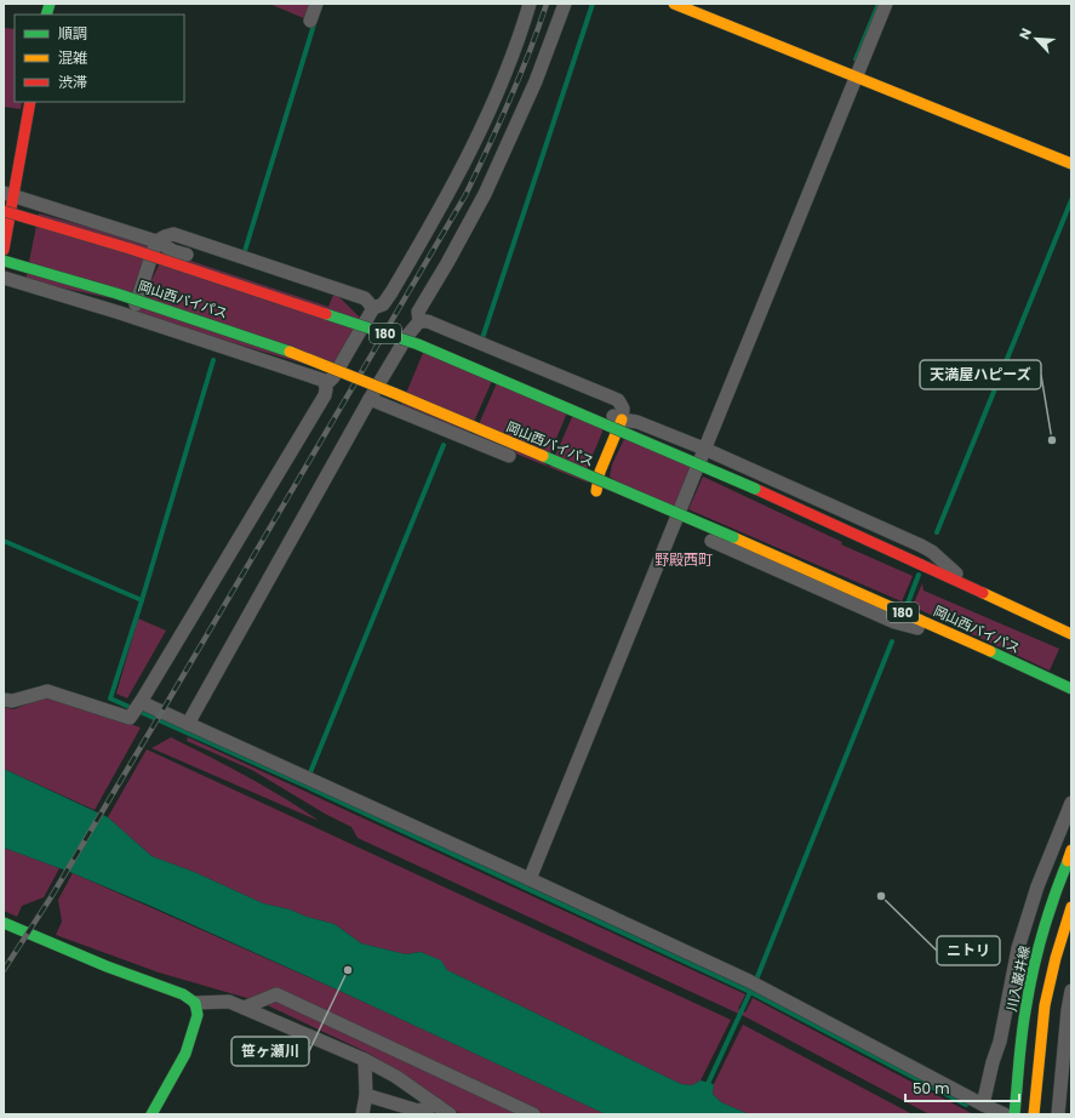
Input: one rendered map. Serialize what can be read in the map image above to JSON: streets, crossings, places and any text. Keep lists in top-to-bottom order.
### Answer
{
  "streets": {
    "main road": ["岡山西バイパス", "180", "川入巌井線"]
  },
  "districts": ["野殿西町"],
  "places": ["天満屋ハピーズ", "ニトリ", "笹ヶ瀬川"],
  "legend": ["順調", "混雑", "渋滞"],
  "scale_bar": "50 m",
  "north": "top left"
}
